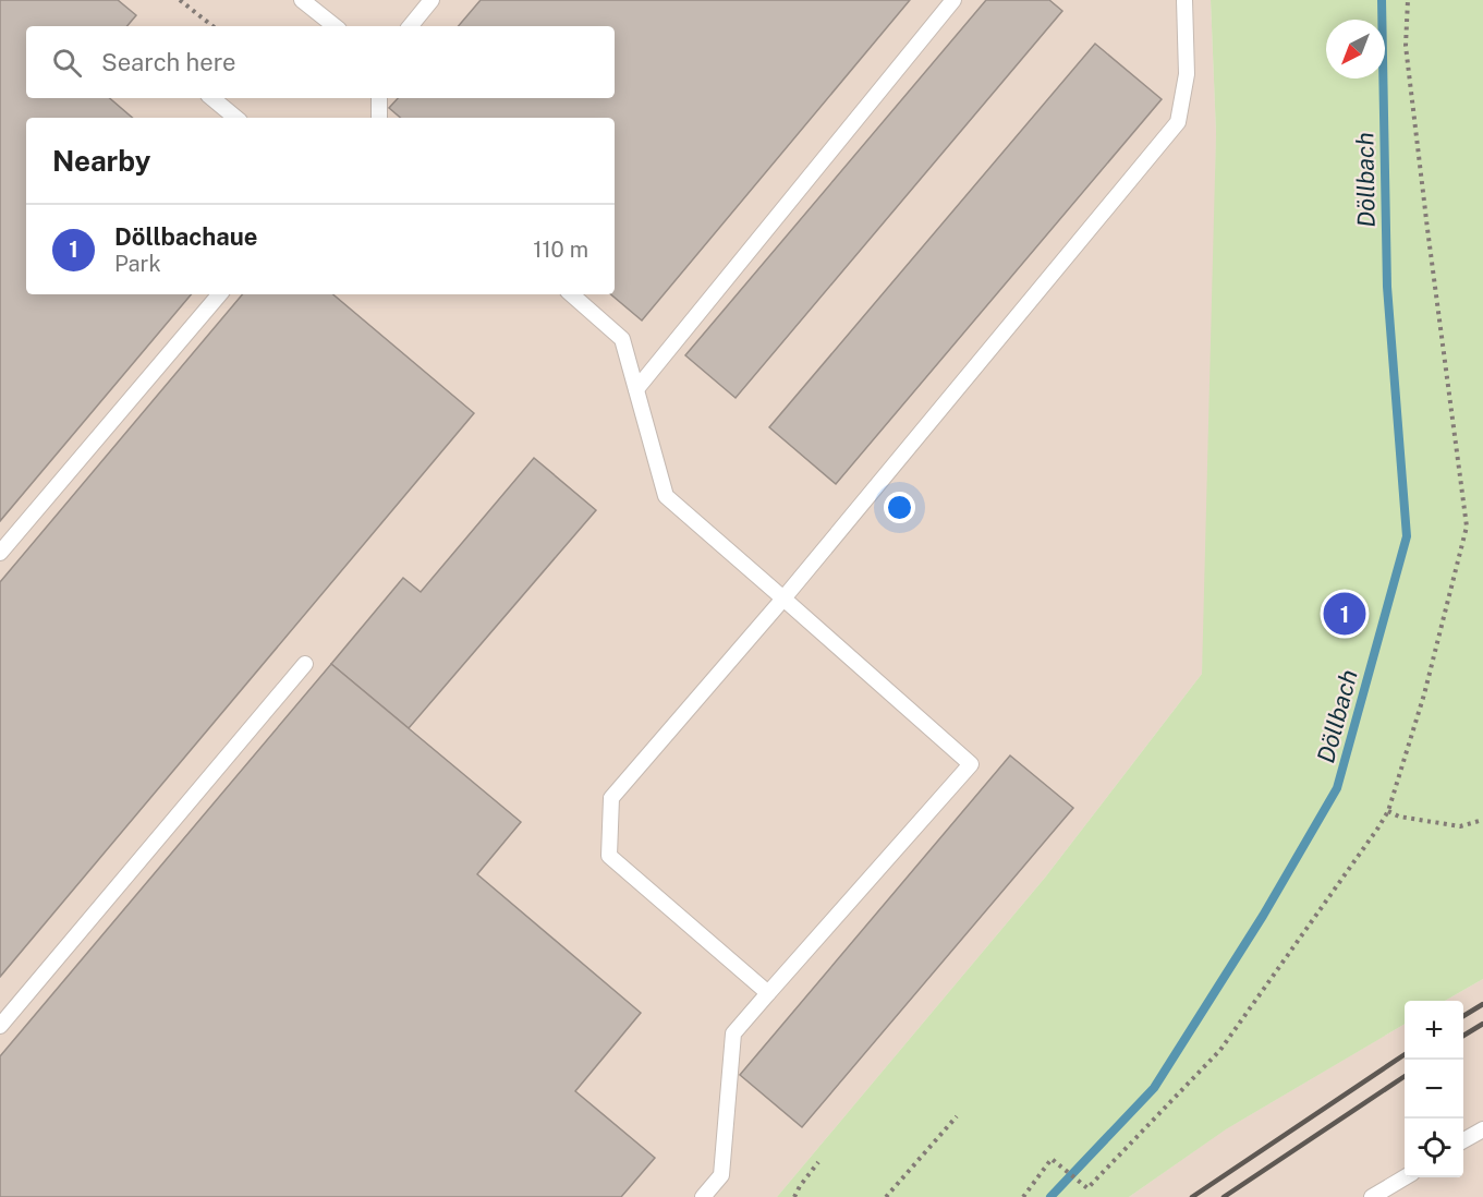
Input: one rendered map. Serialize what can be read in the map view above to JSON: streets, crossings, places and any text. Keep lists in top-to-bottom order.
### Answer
{
  "water": ["Döllbach"],
  "north": "bottom left",
  "page": {
    "search": "Search here",
    "heading": "Nearby",
    "list": [
      {
        "mark": "1",
        "name": "Döllbachaue",
        "note": "Park",
        "value": "110 m"
      }
    ],
    "pins": "1",
    "map_buttons": ["+", "−"]
  }
}
